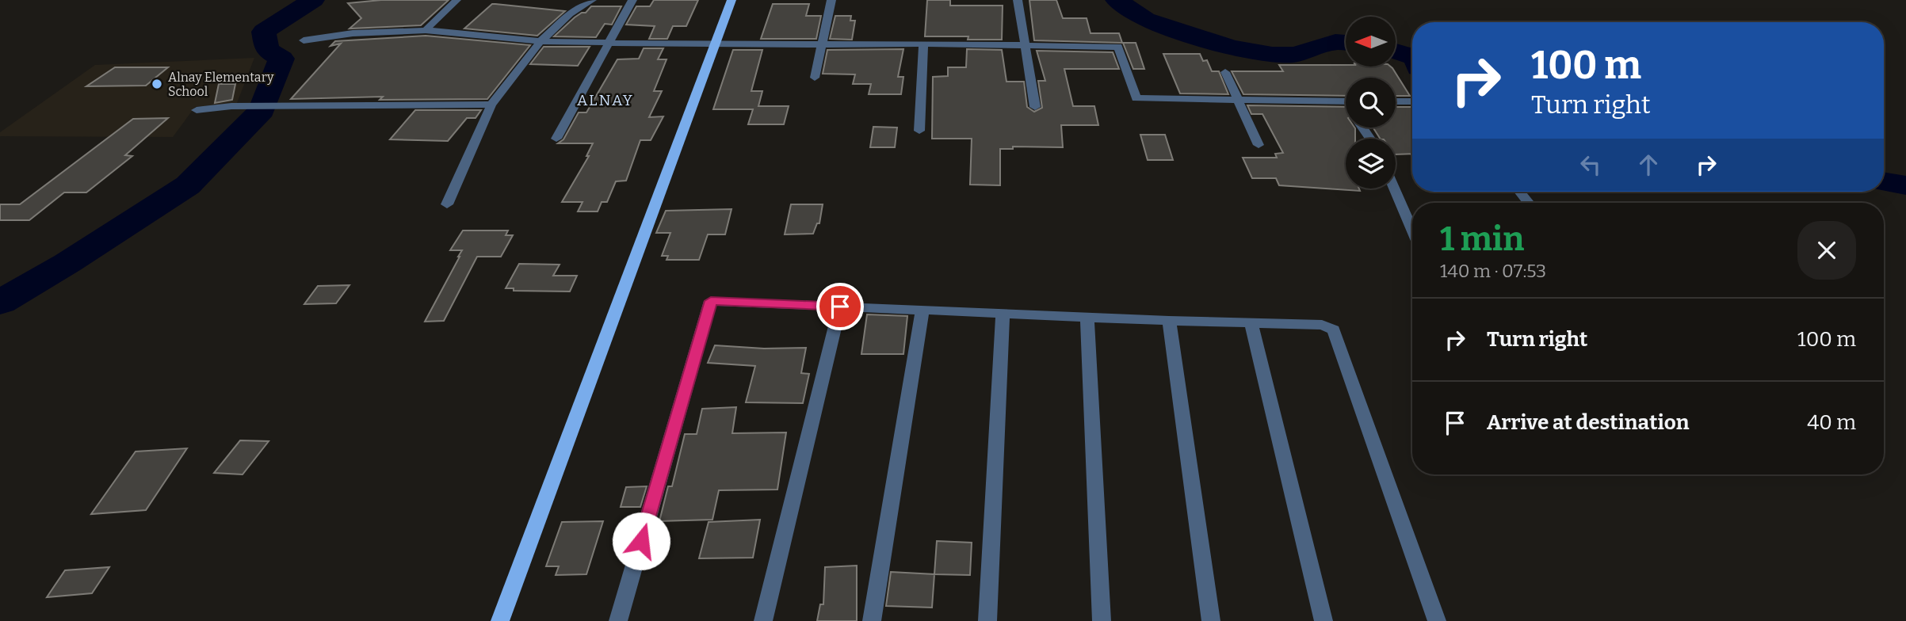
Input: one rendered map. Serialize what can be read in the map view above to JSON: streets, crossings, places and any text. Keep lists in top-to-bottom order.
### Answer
{
  "districts": ["ALNAY"],
  "places": ["Alnay Elementary School"],
  "north": "left",
  "page": {
    "turn": ["100 m", "Turn right"],
    "heading": ["1 min", "140 m · 07:53"],
    "list": [
      {
        "name": "Turn right",
        "value": "100 m"
      },
      {
        "name": "Arrive at destination",
        "value": "40 m"
      }
    ]
  }
}
